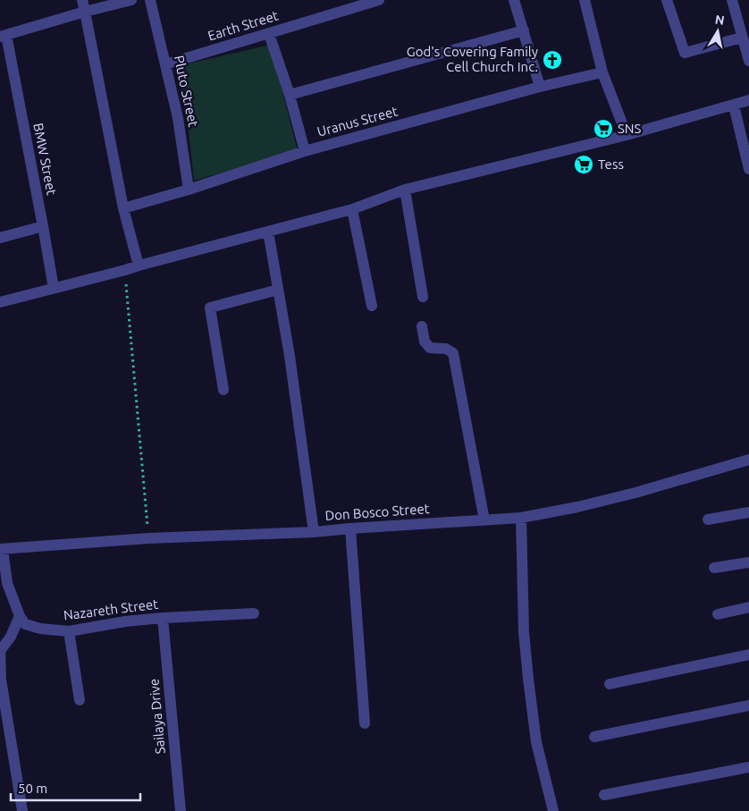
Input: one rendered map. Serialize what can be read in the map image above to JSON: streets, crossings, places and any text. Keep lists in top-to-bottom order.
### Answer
{
  "streets": {
    "street": [
      "Earth Street",
      "Pluto Street",
      "Uranus Street",
      "BMW Street",
      "Don Bosco Street",
      "Nazareth Street",
      "Sailaya Drive"
    ]
  },
  "crossings": [
    ["Earth Street", "Pluto Street"],
    ["Pluto Street", "Uranus Street"],
    ["Nazareth Street", "Sailaya Drive"]
  ],
  "places": {
    "church": ["God's Covering Family Cell Church Inc."],
    "supermarket": ["SNS", "Tess"]
  },
  "scale_bar": "50 m",
  "north": "top"
}
